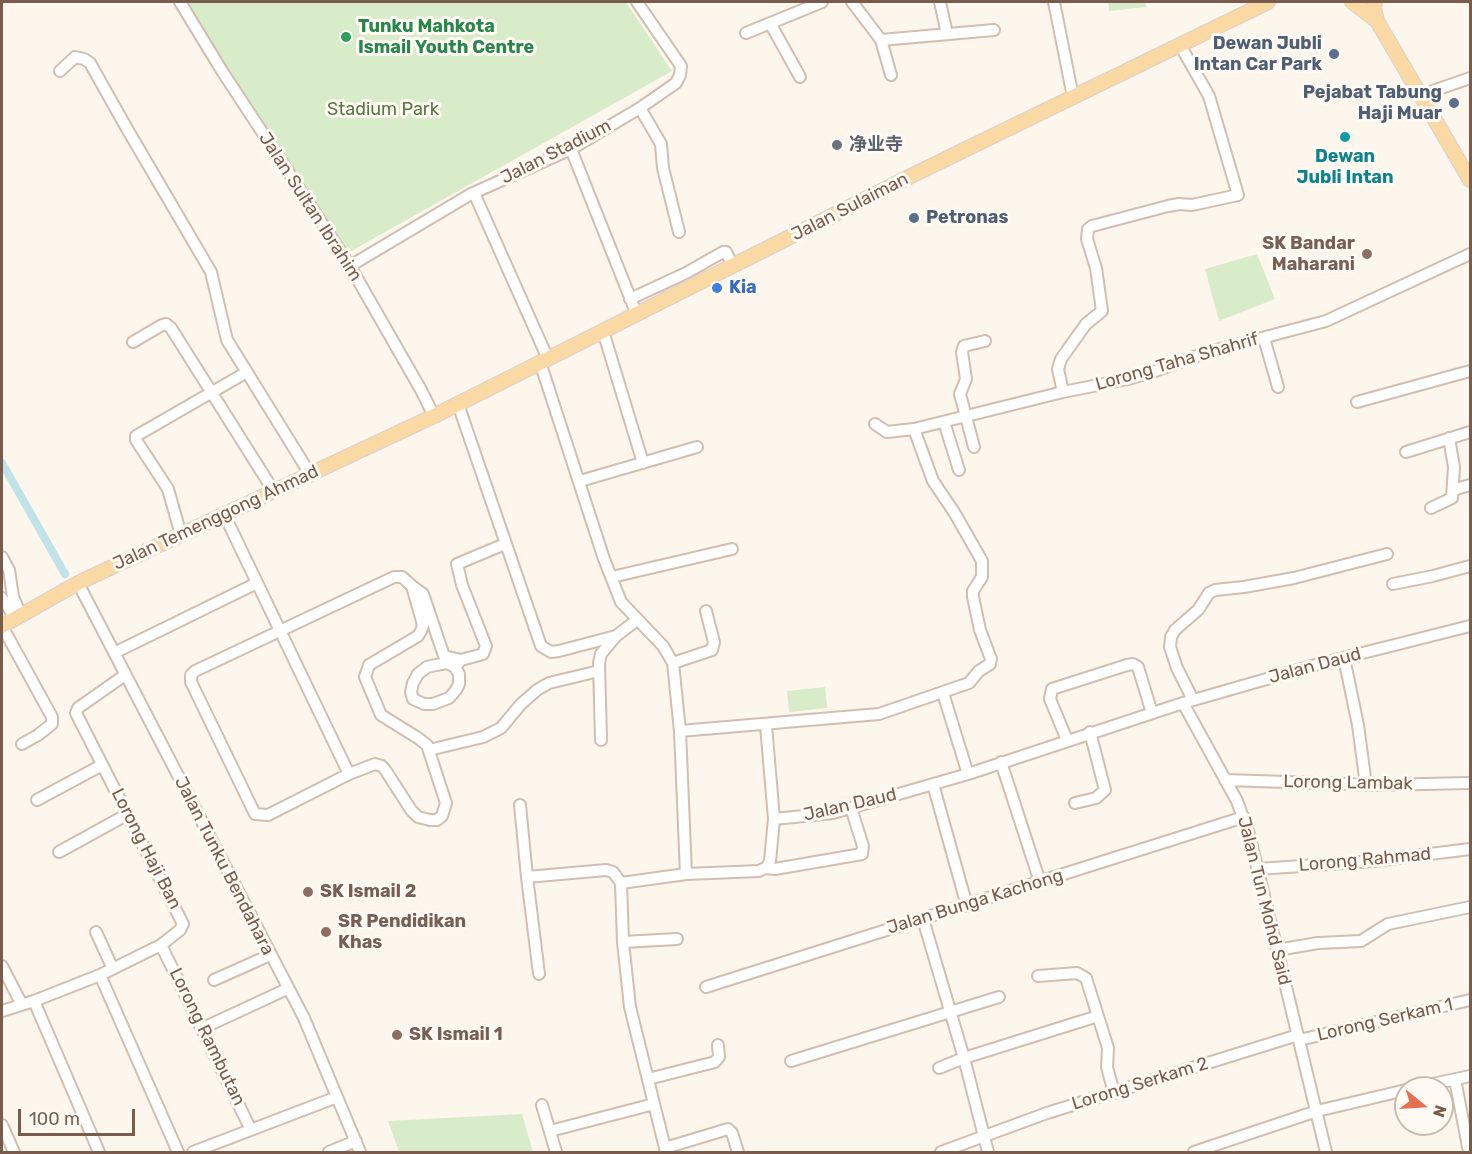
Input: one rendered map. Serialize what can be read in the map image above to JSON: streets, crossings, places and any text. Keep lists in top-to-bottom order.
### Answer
{
  "streets": {
    "main road": ["Jalan Sulaiman", "Jalan Temenggong Ahmad"],
    "street": [
      "Jalan Stadium",
      "Jalan Sultan Ibrahim",
      "Lorong Taha Shahrif",
      "Jalan Daud",
      "Lorong Lambak",
      "Lorong Haji Ban",
      "Lorong Rahmad",
      "Jalan Tunku Bendahara",
      "Jalan Tun Mohd Said",
      "Jalan Bunga Kachong",
      "Lorong Serkam 1",
      "Lorong Rambutan",
      "Lorong Serkam 2"
    ]
  },
  "crossings": [
    ["Jalan Stadium", "Jalan Sultan Ibrahim"],
    ["Jalan Sultan Ibrahim", "Jalan Sulaiman"],
    ["Jalan Sultan Ibrahim", "Jalan Temenggong Ahmad"],
    ["Jalan Sulaiman", "Jalan Temenggong Ahmad"],
    ["Jalan Temenggong Ahmad", "Jalan Tunku Bendahara"],
    ["Jalan Daud", "Jalan Tun Mohd Said"],
    ["Lorong Lambak", "Jalan Tun Mohd Said"],
    ["Lorong Haji Ban", "Jalan Tunku Bendahara"],
    ["Lorong Haji Ban", "Lorong Rambutan"],
    ["Lorong Rahmad", "Jalan Tun Mohd Said"],
    ["Jalan Tun Mohd Said", "Jalan Bunga Kachong"],
    ["Jalan Tun Mohd Said", "Lorong Serkam 1"],
    ["Jalan Tun Mohd Said", "Lorong Serkam 2"],
    ["Lorong Serkam 1", "Lorong Serkam 2"]
  ],
  "parks": ["Stadium Park"],
  "places": [
    "Tunku Mahkota Ismail Youth Centre",
    "Dewan Jubli Intan Car Park",
    "Pejabat Tabung Haji Muar",
    "Dewan Jubli Intan",
    "净业寺",
    "Petronas",
    "SK Bandar Maharani",
    "Kia",
    "SK Ismail 2",
    "SR Pendidikan Khas",
    "SK Ismail 1"
  ],
  "scale_bar": "100 m",
  "north": "right"
}
